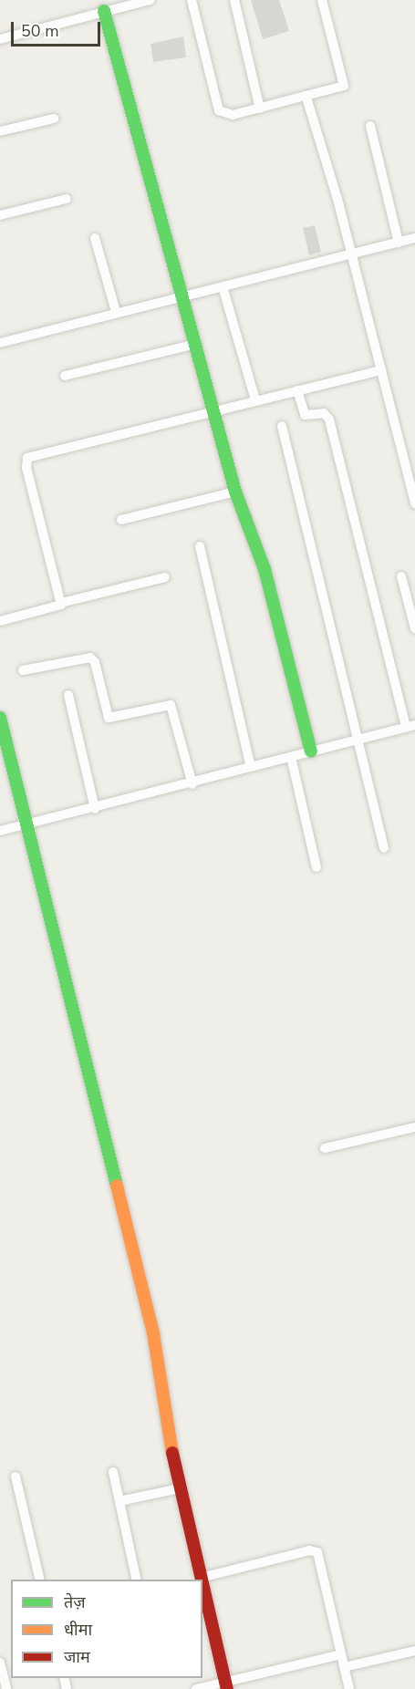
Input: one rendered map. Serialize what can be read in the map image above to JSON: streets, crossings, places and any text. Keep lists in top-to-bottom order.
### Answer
{
  "legend": ["तेज़", "धीमा", "जाम"],
  "scale_bar": "50 m"
}
